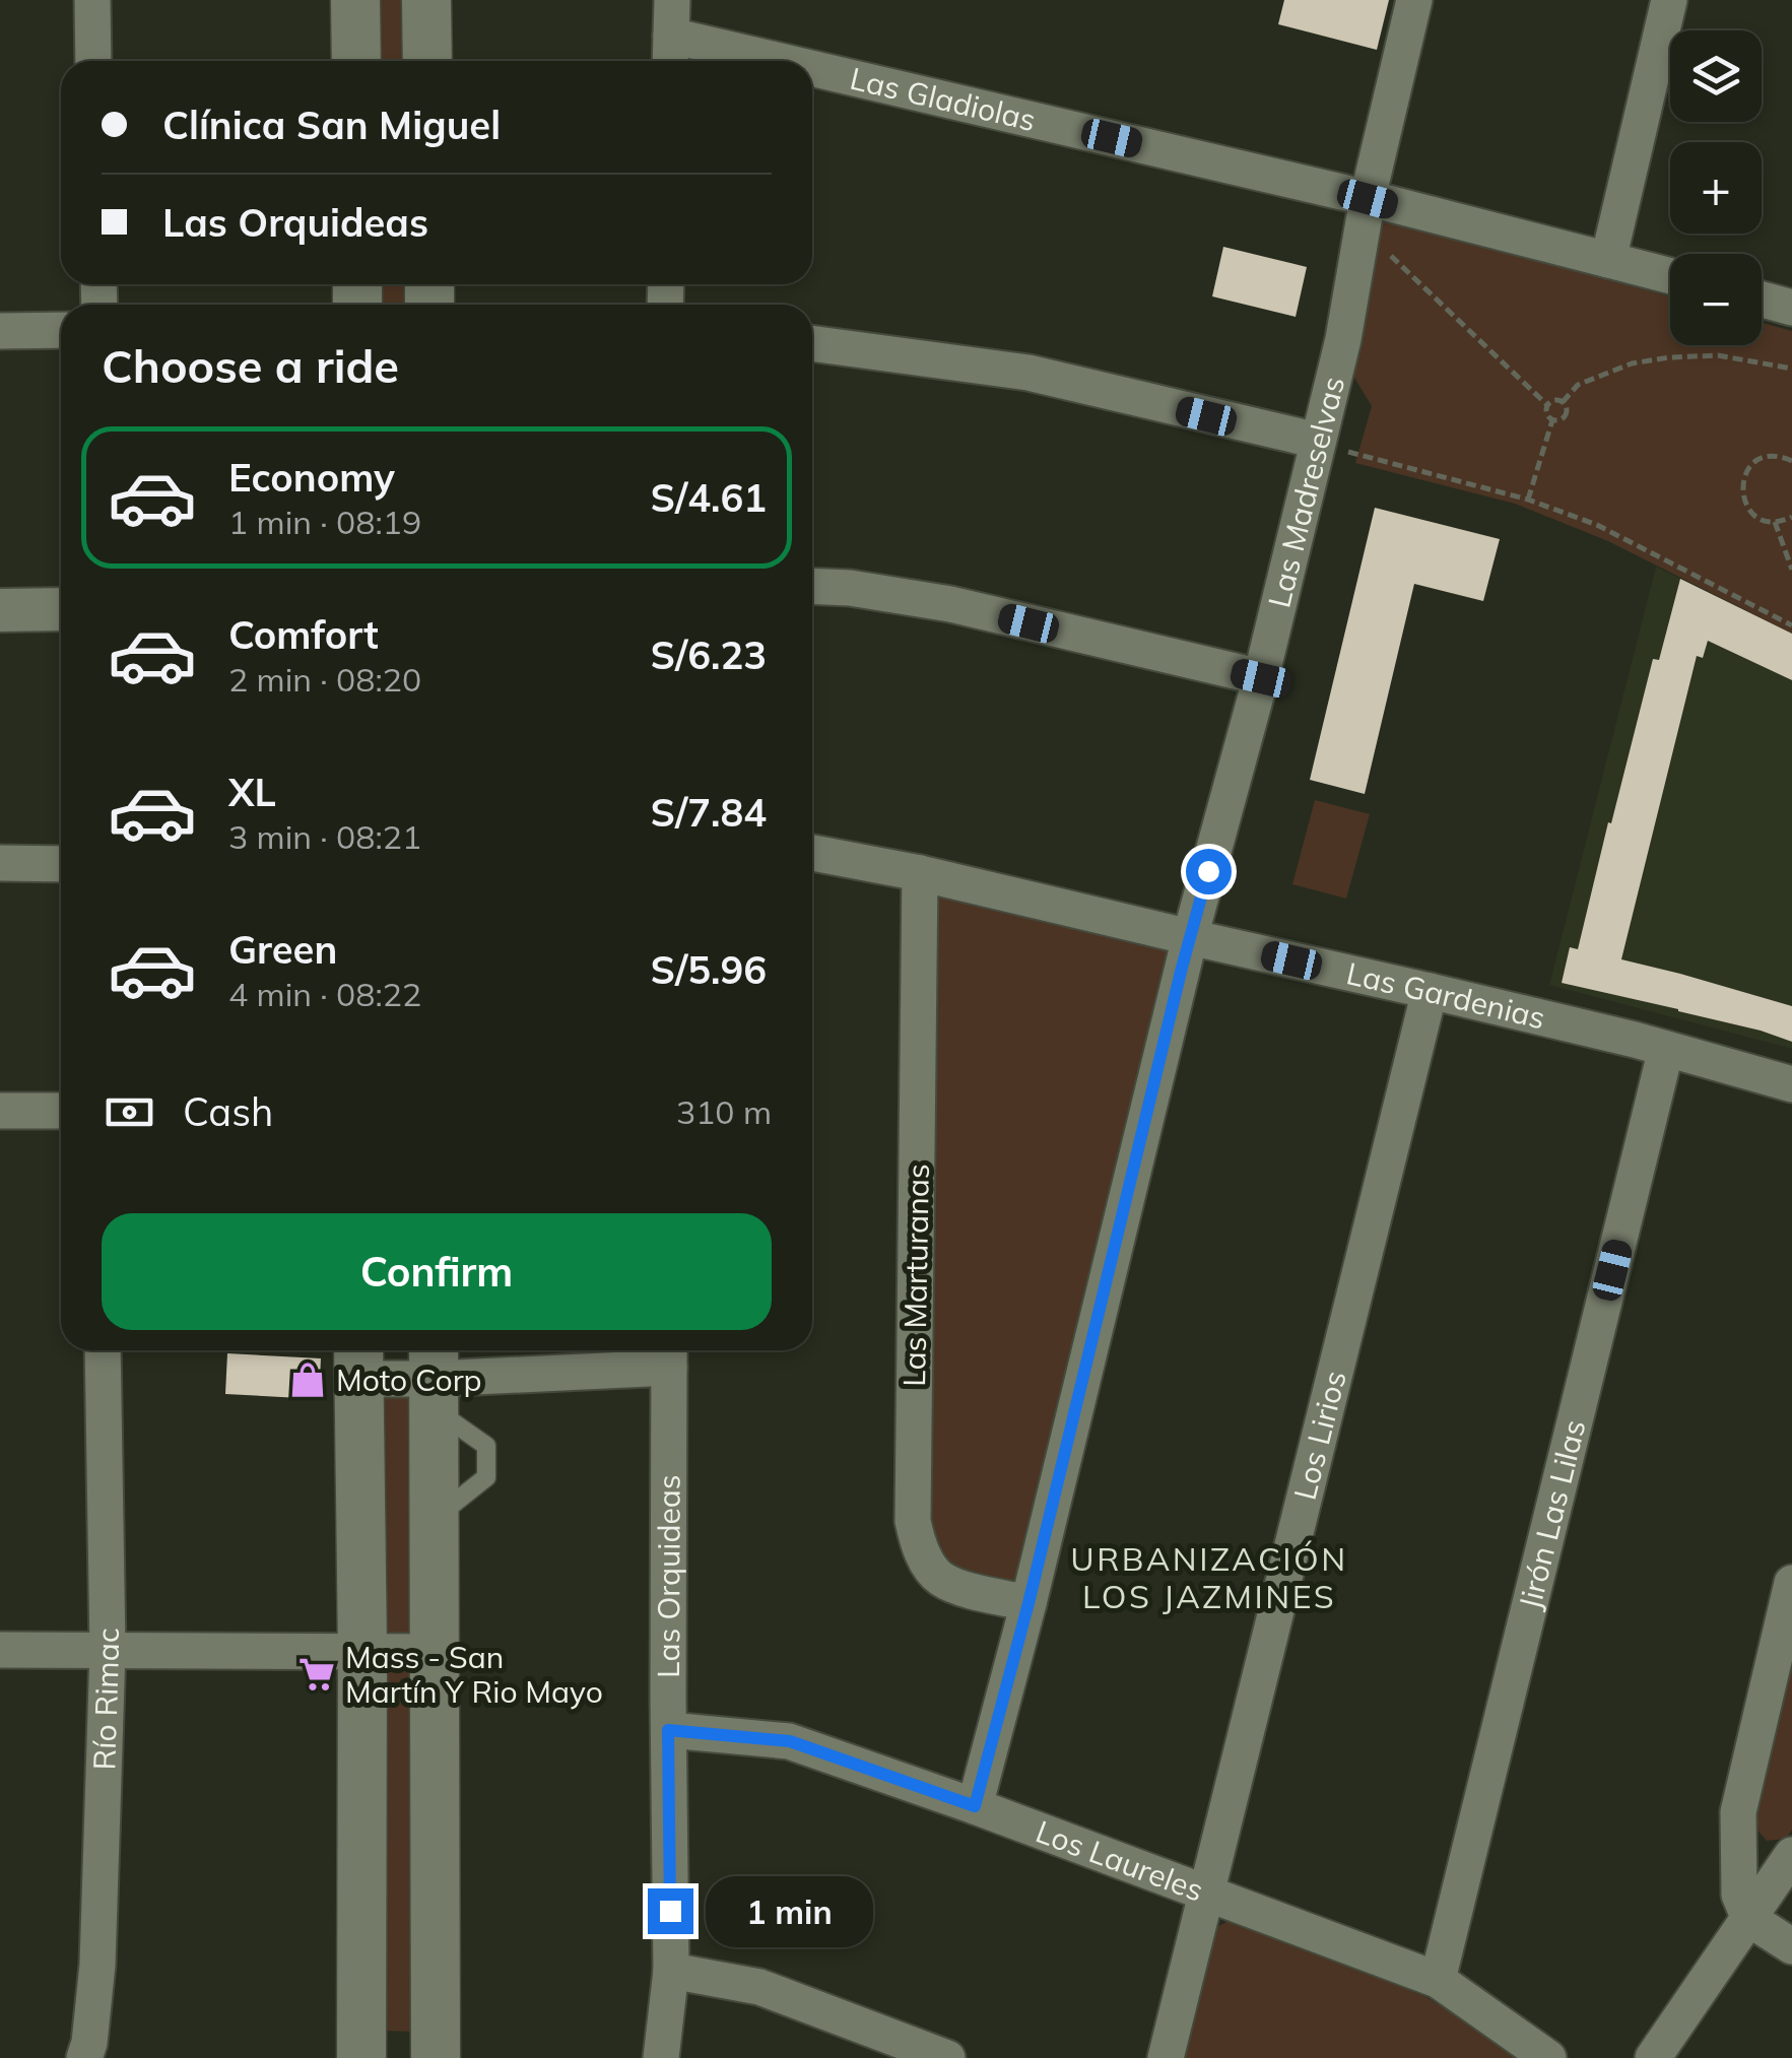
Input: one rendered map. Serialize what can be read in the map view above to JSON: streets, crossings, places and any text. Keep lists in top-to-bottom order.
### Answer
{
  "streets": {
    "street": [
      "Las Gladiolas",
      "Las Madreselvas",
      "Las Gardenias",
      "Las Marturanas",
      "Los Lirios",
      "Jirón Las Lilas",
      "Las Orquideas",
      "Río Rimac",
      "Los Laureles"
    ]
  },
  "crossings": [
    ["Las Gladiolas", "Las Madreselvas"],
    ["Las Madreselvas", "Las Gardenias"],
    ["Las Madreselvas", "Las Marturanas"],
    ["Las Madreselvas", "Los Laureles"],
    ["Las Gardenias", "Las Marturanas"],
    ["Las Gardenias", "Los Lirios"],
    ["Las Gardenias", "Jirón Las Lilas"],
    ["Los Lirios", "Los Laureles"],
    ["Jirón Las Lilas", "Los Laureles"],
    ["Las Orquideas", "Los Laureles"]
  ],
  "districts": ["URBANIZACIÓN LOS JAZMINES"],
  "places": {
    "shop": ["Moto Corp"],
    "supermarket": ["Mass - San Martín Y Rio Mayo"]
  },
  "page": {
    "map_buttons": ["+", "−"],
    "banner": ["Clínica San Miguel", "Las Orquideas"],
    "heading": "Choose a ride",
    "list": [
      {
        "name": "Economy",
        "note": "1 min · 08:19",
        "value": "S/4.61"
      },
      {
        "name": "Comfort",
        "note": "2 min · 08:20",
        "value": "S/6.23"
      },
      {
        "name": "XL",
        "note": "3 min · 08:21",
        "value": "S/7.84"
      },
      {
        "name": "Green",
        "note": "4 min · 08:22",
        "value": "S/5.96"
      }
    ],
    "pay": ["Cash", "310 m"],
    "buttons": "Confirm",
    "bubble": "1 min"
  }
}
